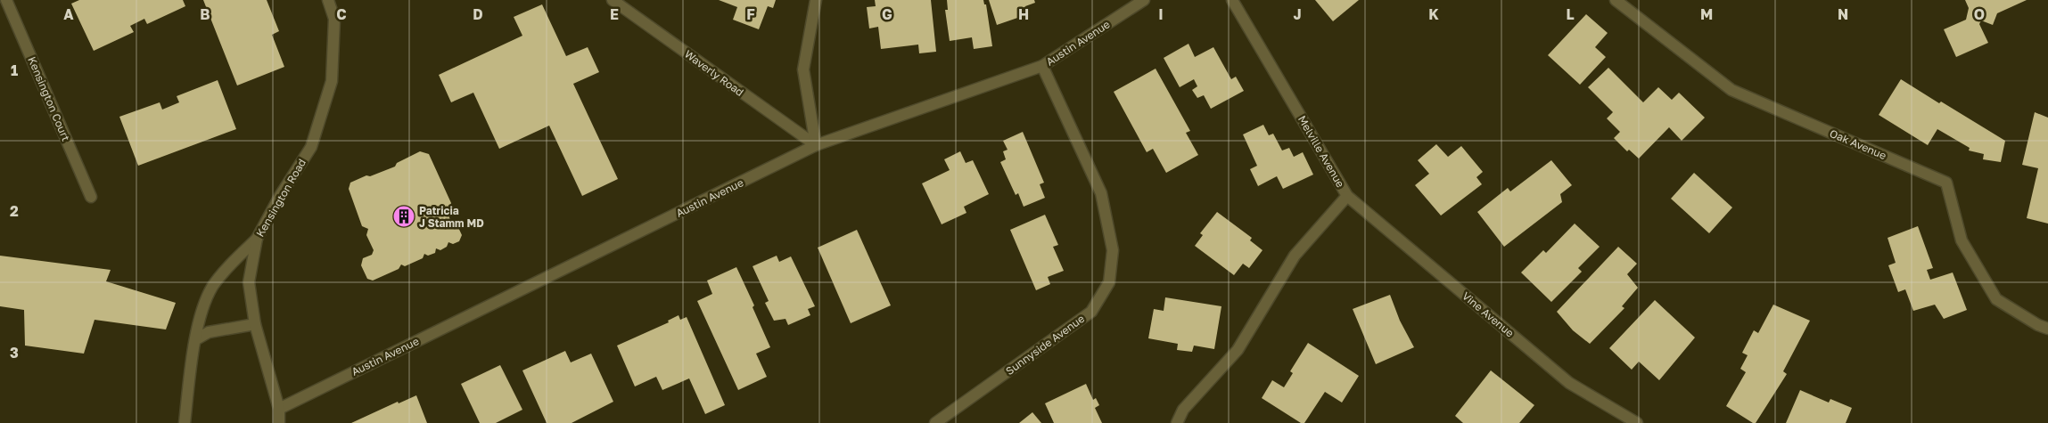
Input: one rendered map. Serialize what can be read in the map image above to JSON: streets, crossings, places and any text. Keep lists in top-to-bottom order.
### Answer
{
  "streets": {
    "street": [
      "Austin Avenue",
      "Waverly Road",
      "Kensington Court",
      "Oak Avenue",
      "Melville Avenue",
      "Kensington Road",
      "Vine Avenue",
      "Sunnyside Avenue"
    ]
  },
  "crossings": [
    ["Austin Avenue", "Waverly Road"],
    ["Austin Avenue", "Kensington Road"],
    ["Austin Avenue", "Sunnyside Avenue"],
    ["Melville Avenue", "Vine Avenue"]
  ],
  "places": {
    "building": ["Patricia J Stamm MD"]
  },
  "grid": {
    "columns": [
      "A",
      "B",
      "C",
      "D",
      "E",
      "F",
      "G",
      "H",
      "I",
      "J",
      "K",
      "L",
      "M",
      "N",
      "O"
    ],
    "rows": ["1", "2", "3"]
  }
}
